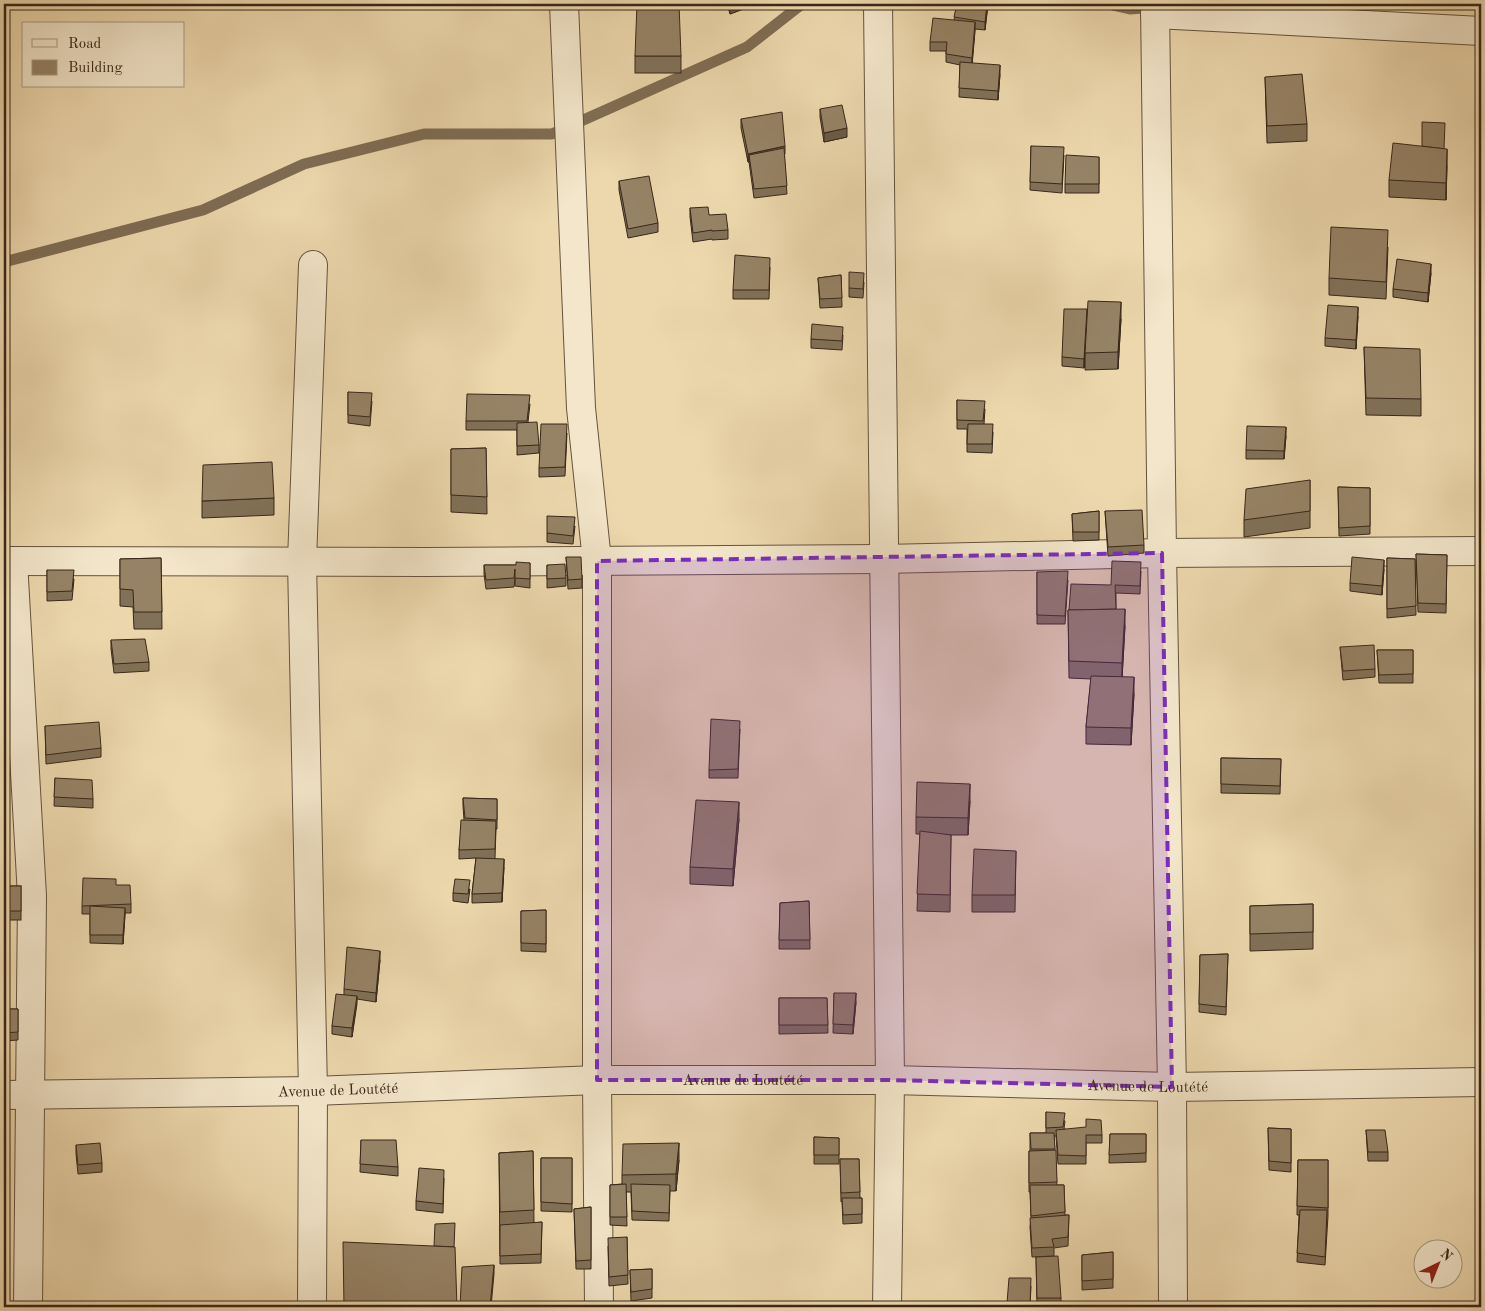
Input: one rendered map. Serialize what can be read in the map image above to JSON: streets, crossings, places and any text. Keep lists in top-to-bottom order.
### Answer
{
  "streets": {
    "street": ["Avenue de Loutété"]
  },
  "legend": ["Road", "Building"],
  "north": "top right"
}
